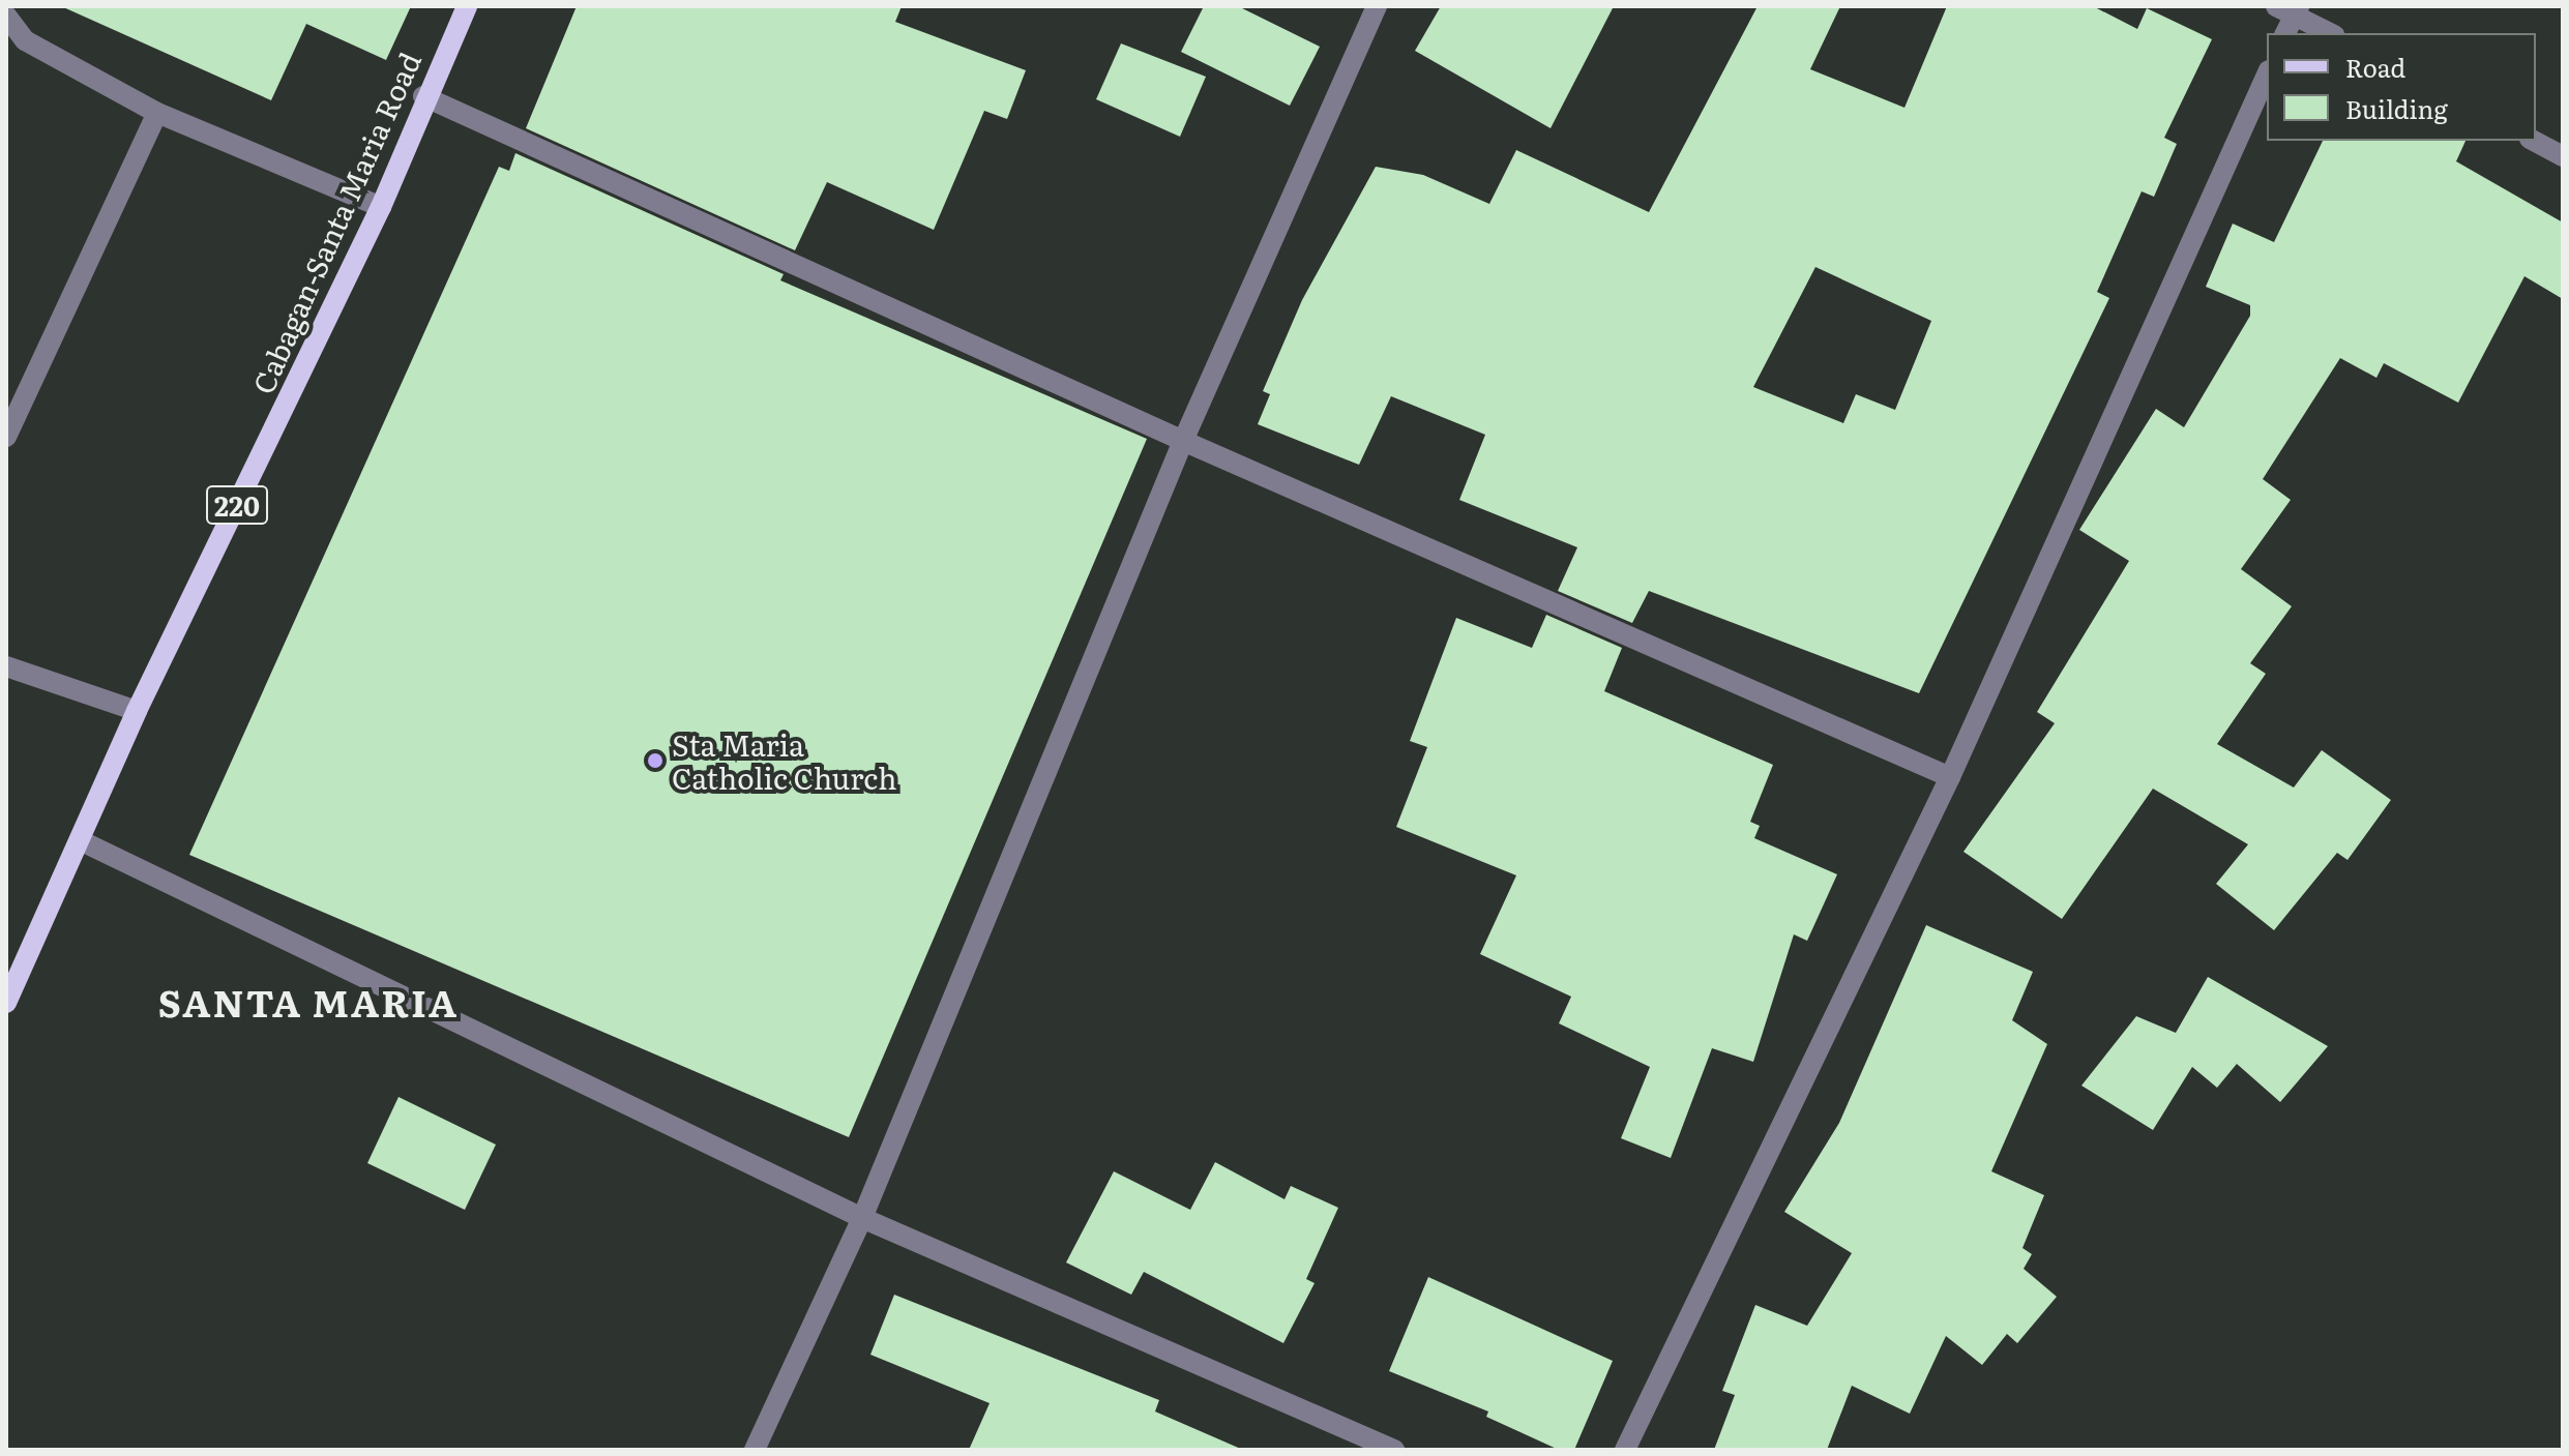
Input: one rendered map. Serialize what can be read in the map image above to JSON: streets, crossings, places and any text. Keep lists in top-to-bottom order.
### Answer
{
  "streets": {
    "main road": ["Cabagan-Santa Maria Road", "220"]
  },
  "districts": ["SANTA MARIA"],
  "places": ["Sta Maria Catholic Church"],
  "legend": ["Road", "Building"]
}
